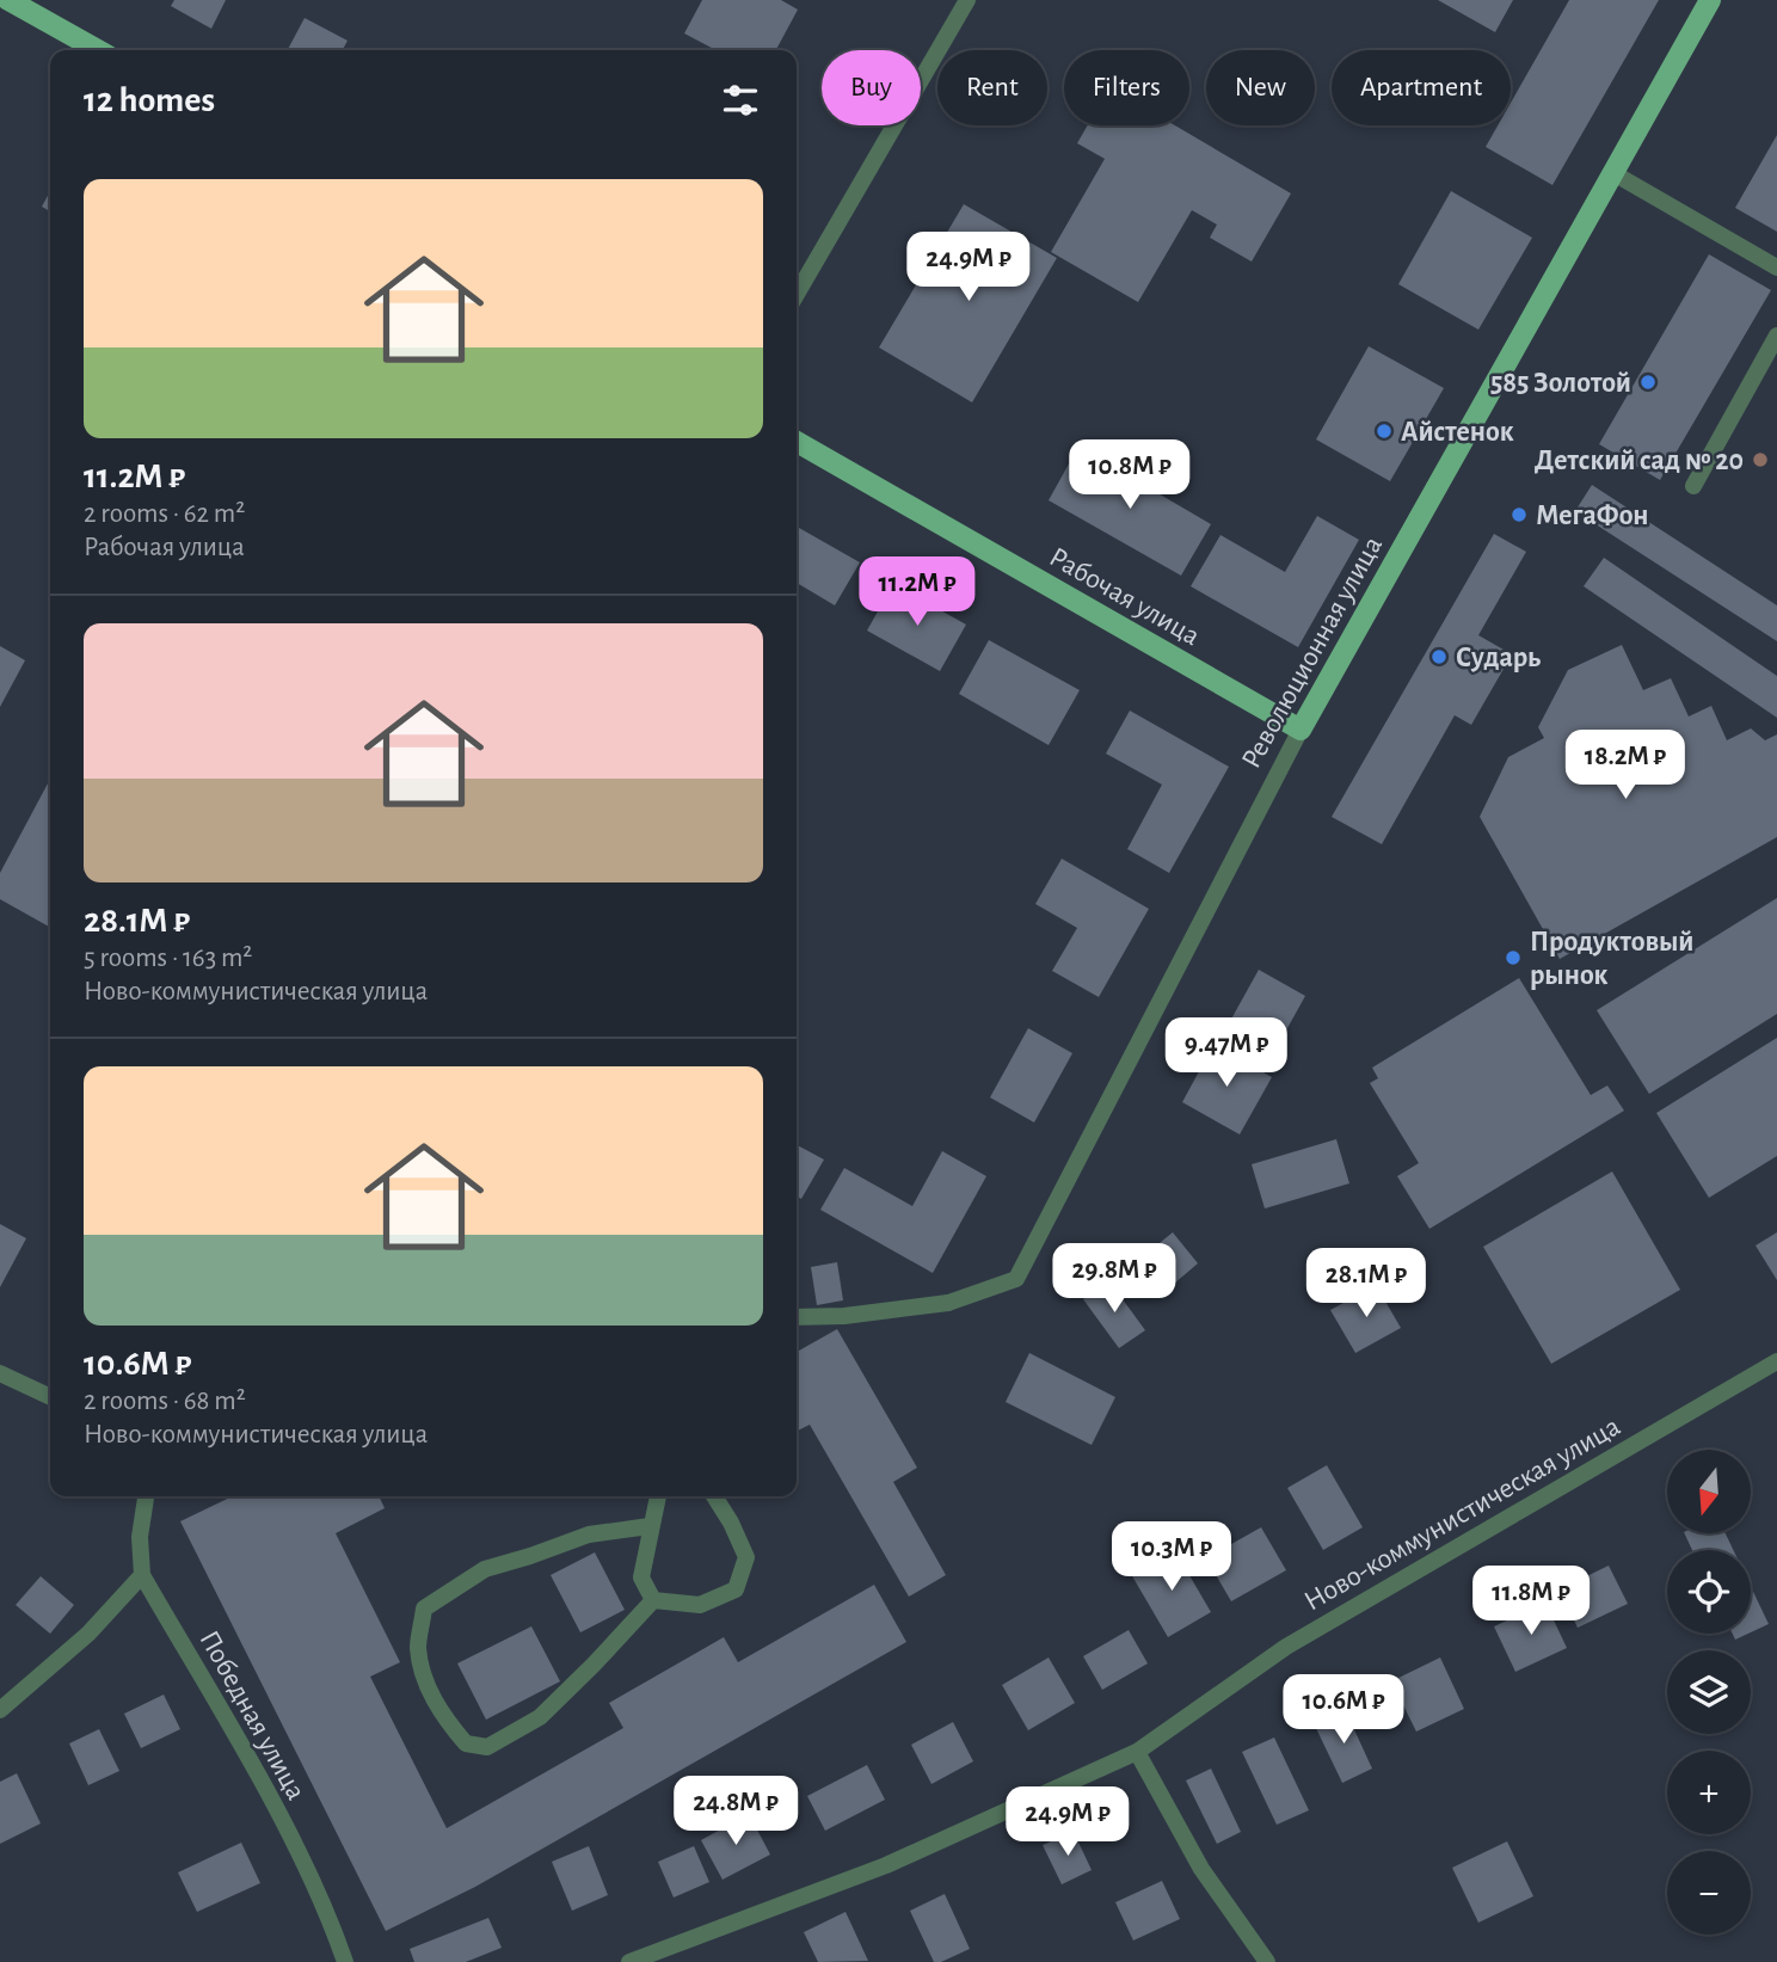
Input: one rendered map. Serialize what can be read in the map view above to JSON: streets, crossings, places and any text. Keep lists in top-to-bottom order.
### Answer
{
  "streets": {
    "main road": ["Рабочая улица", "Революционная улица"],
    "street": ["Ново-коммунистическая улица", "Победная улица"]
  },
  "crossings": [
    ["Рабочая улица", "Революционная улица"]
  ],
  "places": [
    "585 Золотой",
    "Айстенок",
    "Детский сад № 20",
    "МегаФон",
    "Сударь",
    "Продуктовый рынок"
  ],
  "north": "bottom",
  "page": {
    "chip": [
      "Buy",
      "Rent",
      "Filters",
      "New",
      "Apartment"
    ],
    "heading": "12 homes",
    "list": [
      {
        "name": "11.2M ₽",
        "note": "2 rooms · 62 m² · Рабочая улица"
      },
      {
        "name": "28.1M ₽",
        "note": "5 rooms · 163 m² · Ново-коммунистическая улица"
      },
      {
        "name": "10.6M ₽",
        "note": "2 rooms · 68 m² · Ново-коммунистическая улица"
      }
    ],
    "price": [
      "24.9M ₽",
      "10.8M ₽",
      "11.2M ₽",
      "18.2M ₽",
      "9.47M ₽",
      "29.8M ₽",
      "28.1M ₽",
      "10.3M ₽",
      "11.8M ₽",
      "10.6M ₽",
      "24.8M ₽",
      "24.9M ₽"
    ],
    "map_buttons": ["+", "−"]
  }
}
